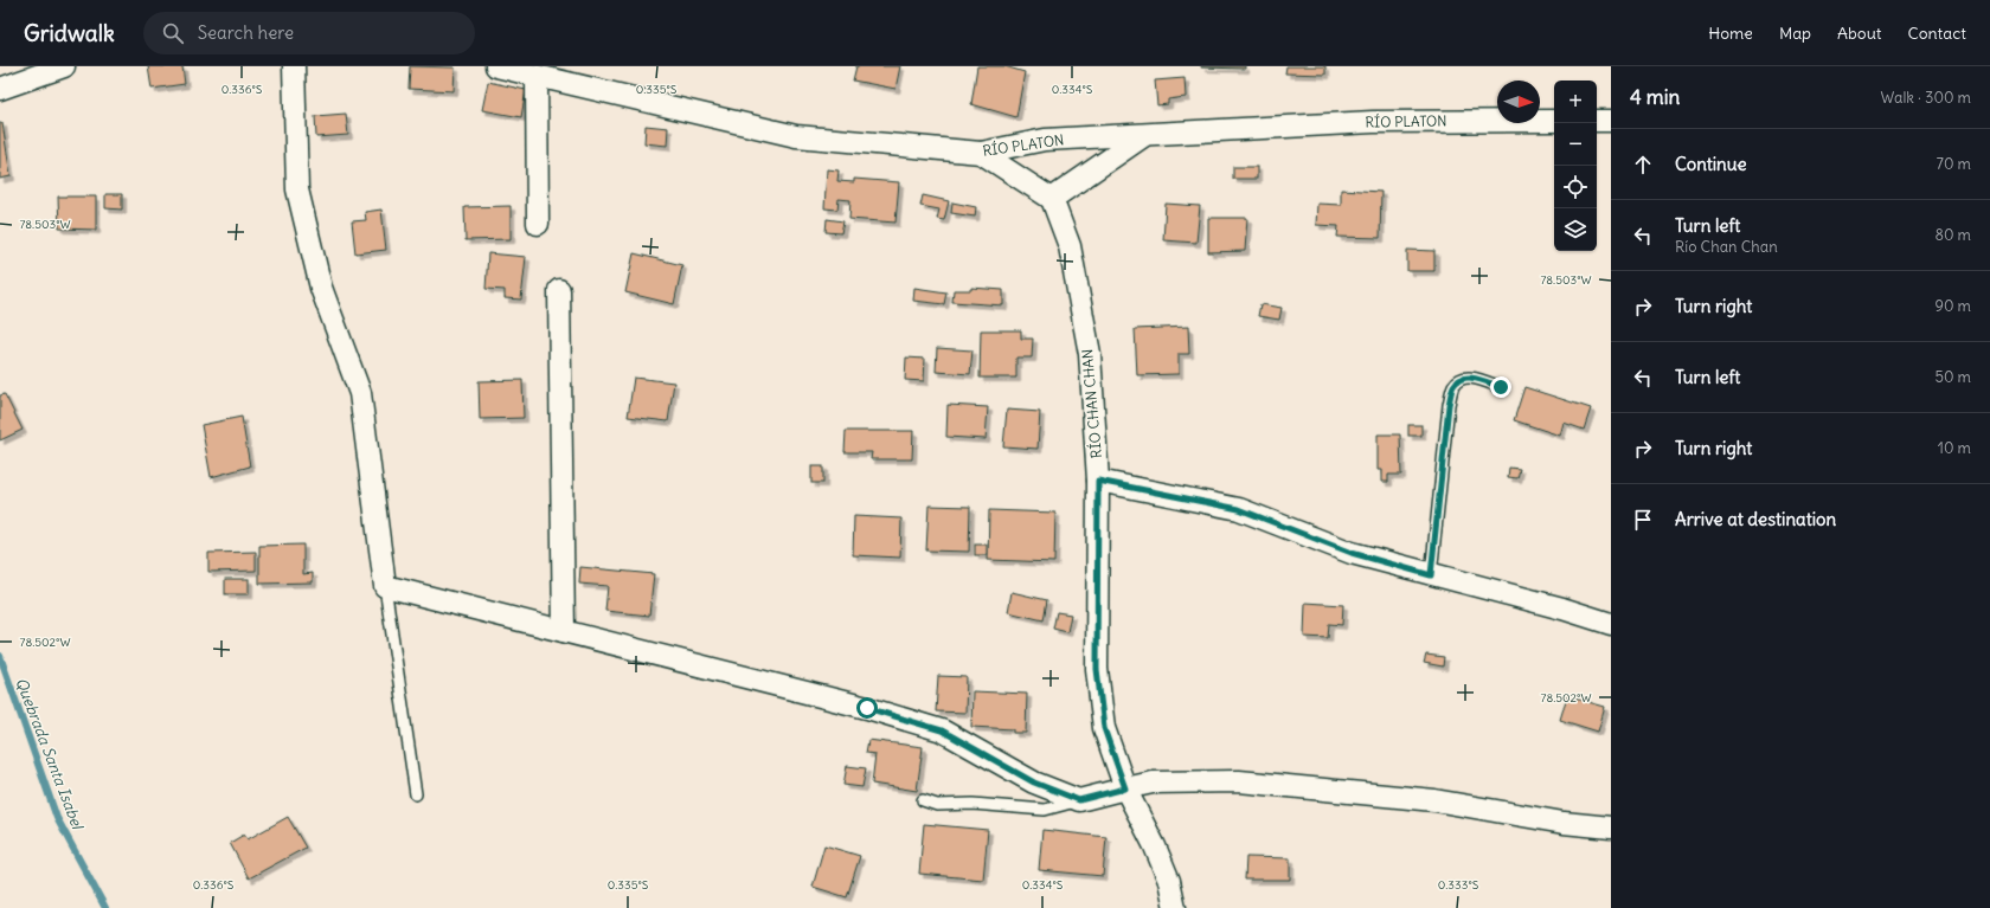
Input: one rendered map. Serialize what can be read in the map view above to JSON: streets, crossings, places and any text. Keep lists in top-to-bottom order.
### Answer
{
  "streets": {
    "street": ["RÍO PLATON", "RÍO CHAN CHAN"]
  },
  "water": ["Quebrada Santa Isabel"],
  "north": "right",
  "page": {
    "header": "Gridwalk",
    "search": "Search here",
    "nav": [
      "Home",
      "Map",
      "About",
      "Contact"
    ],
    "heading": ["4 min", "Walk · 300 m"],
    "map_buttons": ["+", "−"],
    "list": [
      ["Continue", "70 m"],
      ["Turn left", "Río Chan Chan", "80 m"],
      ["Turn right", "90 m"],
      ["Turn left", "50 m"],
      ["Turn right", "10 m"],
      "Arrive at destination"
    ]
  },
  "coordinates": [
    "0.336°S",
    "0.335°S",
    "0.334°S",
    "78.503°W",
    "78.502°W",
    "0.333°S"
  ]
}
